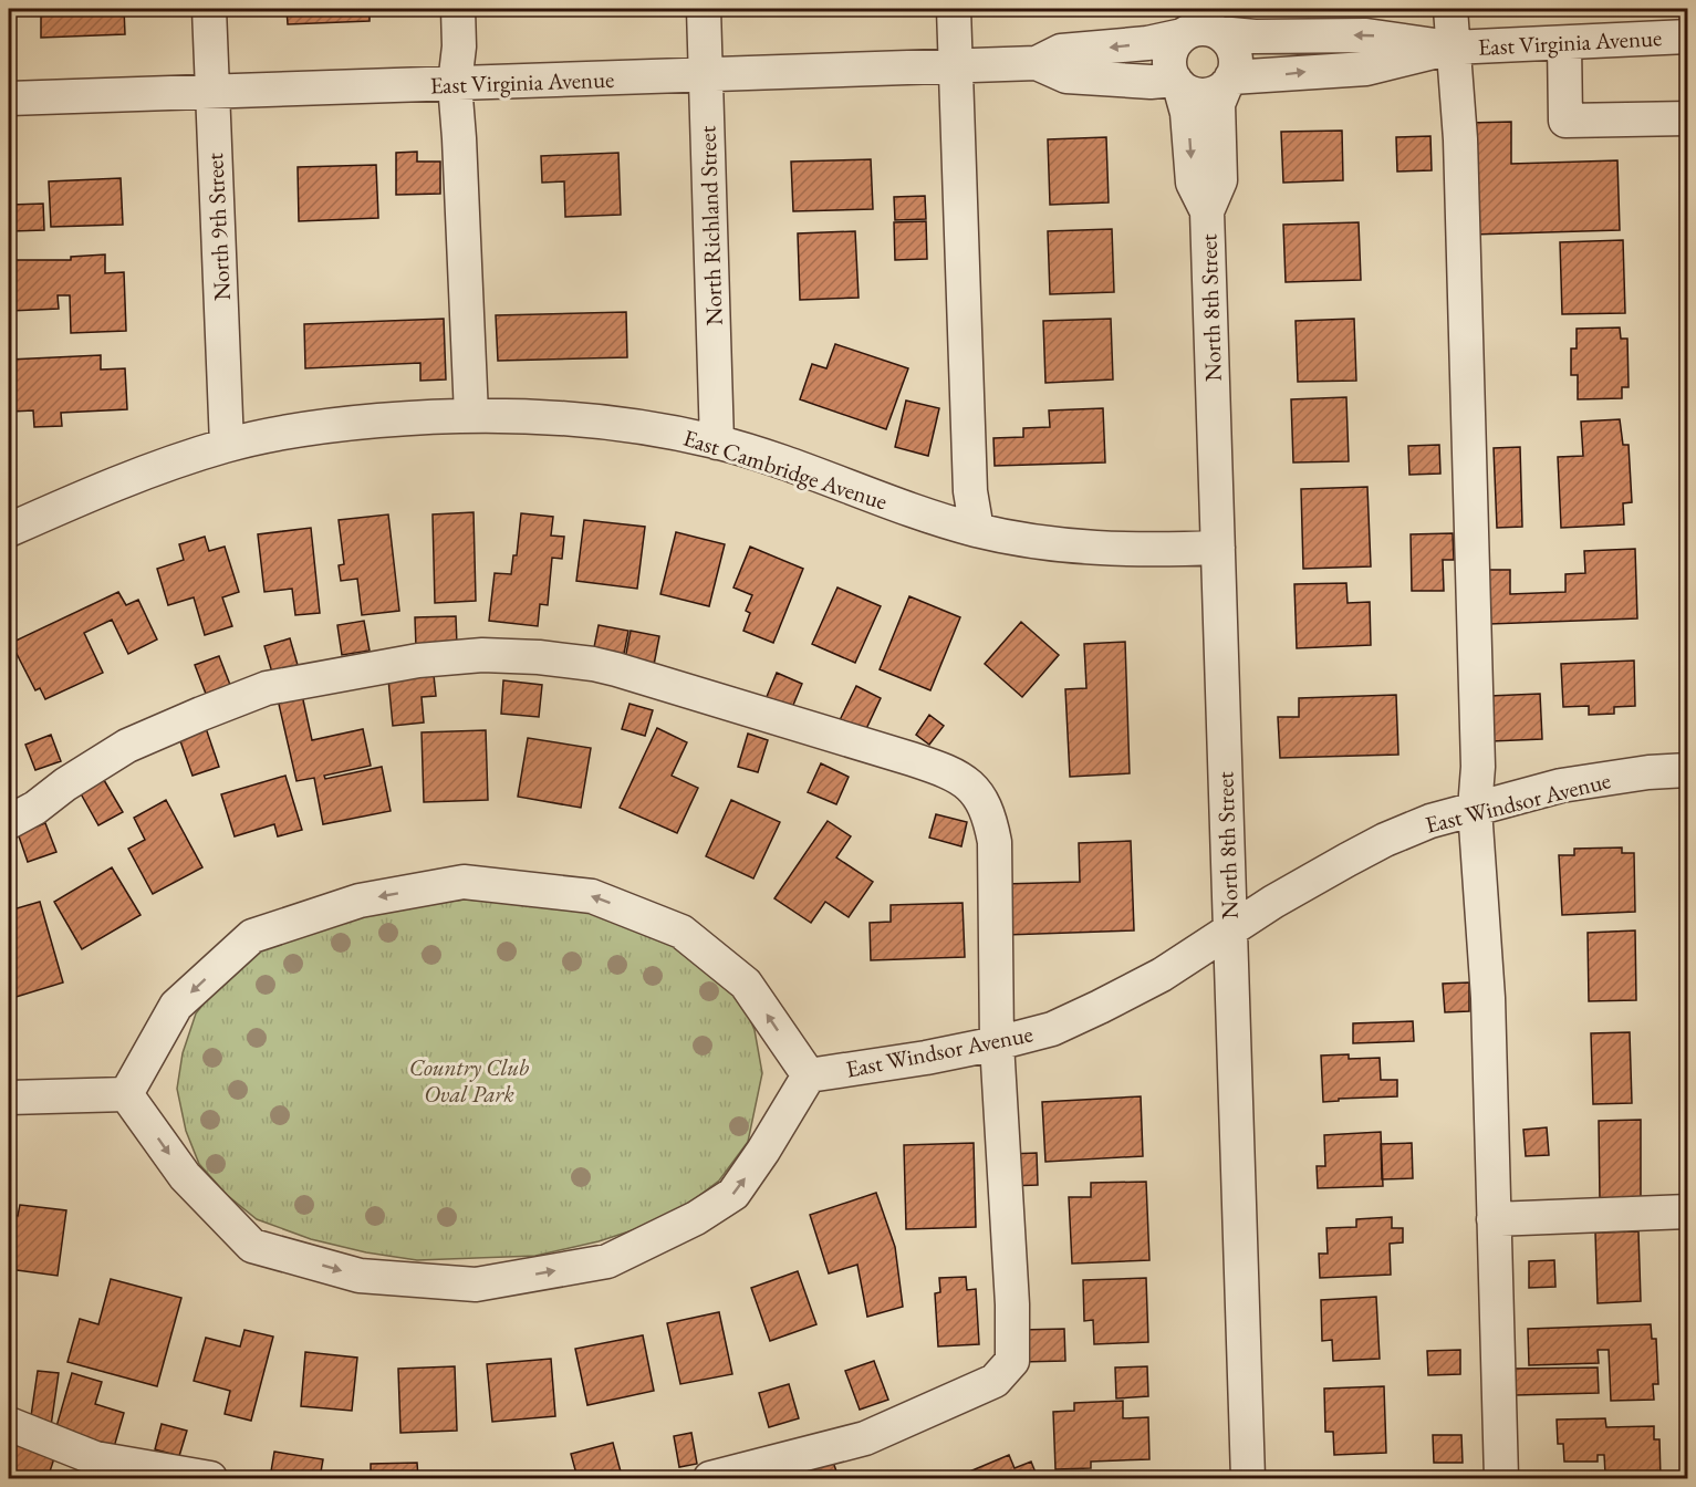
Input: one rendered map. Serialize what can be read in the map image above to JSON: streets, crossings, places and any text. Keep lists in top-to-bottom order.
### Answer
{
  "streets": {
    "street": [
      "East Virginia Avenue",
      "North Richland Street",
      "North 9th Street",
      "North 8th Street",
      "East Cambridge Avenue",
      "East Windsor Avenue"
    ]
  },
  "crossings": [
    ["East Virginia Avenue", "North Richland Street"],
    ["East Virginia Avenue", "North 9th Street"],
    ["East Virginia Avenue", "North 8th Street"],
    ["North Richland Street", "East Cambridge Avenue"],
    ["North 9th Street", "East Cambridge Avenue"],
    ["North 8th Street", "East Cambridge Avenue"],
    ["North 8th Street", "East Windsor Avenue"]
  ],
  "parks": ["Country Club Oval Park"]
}
